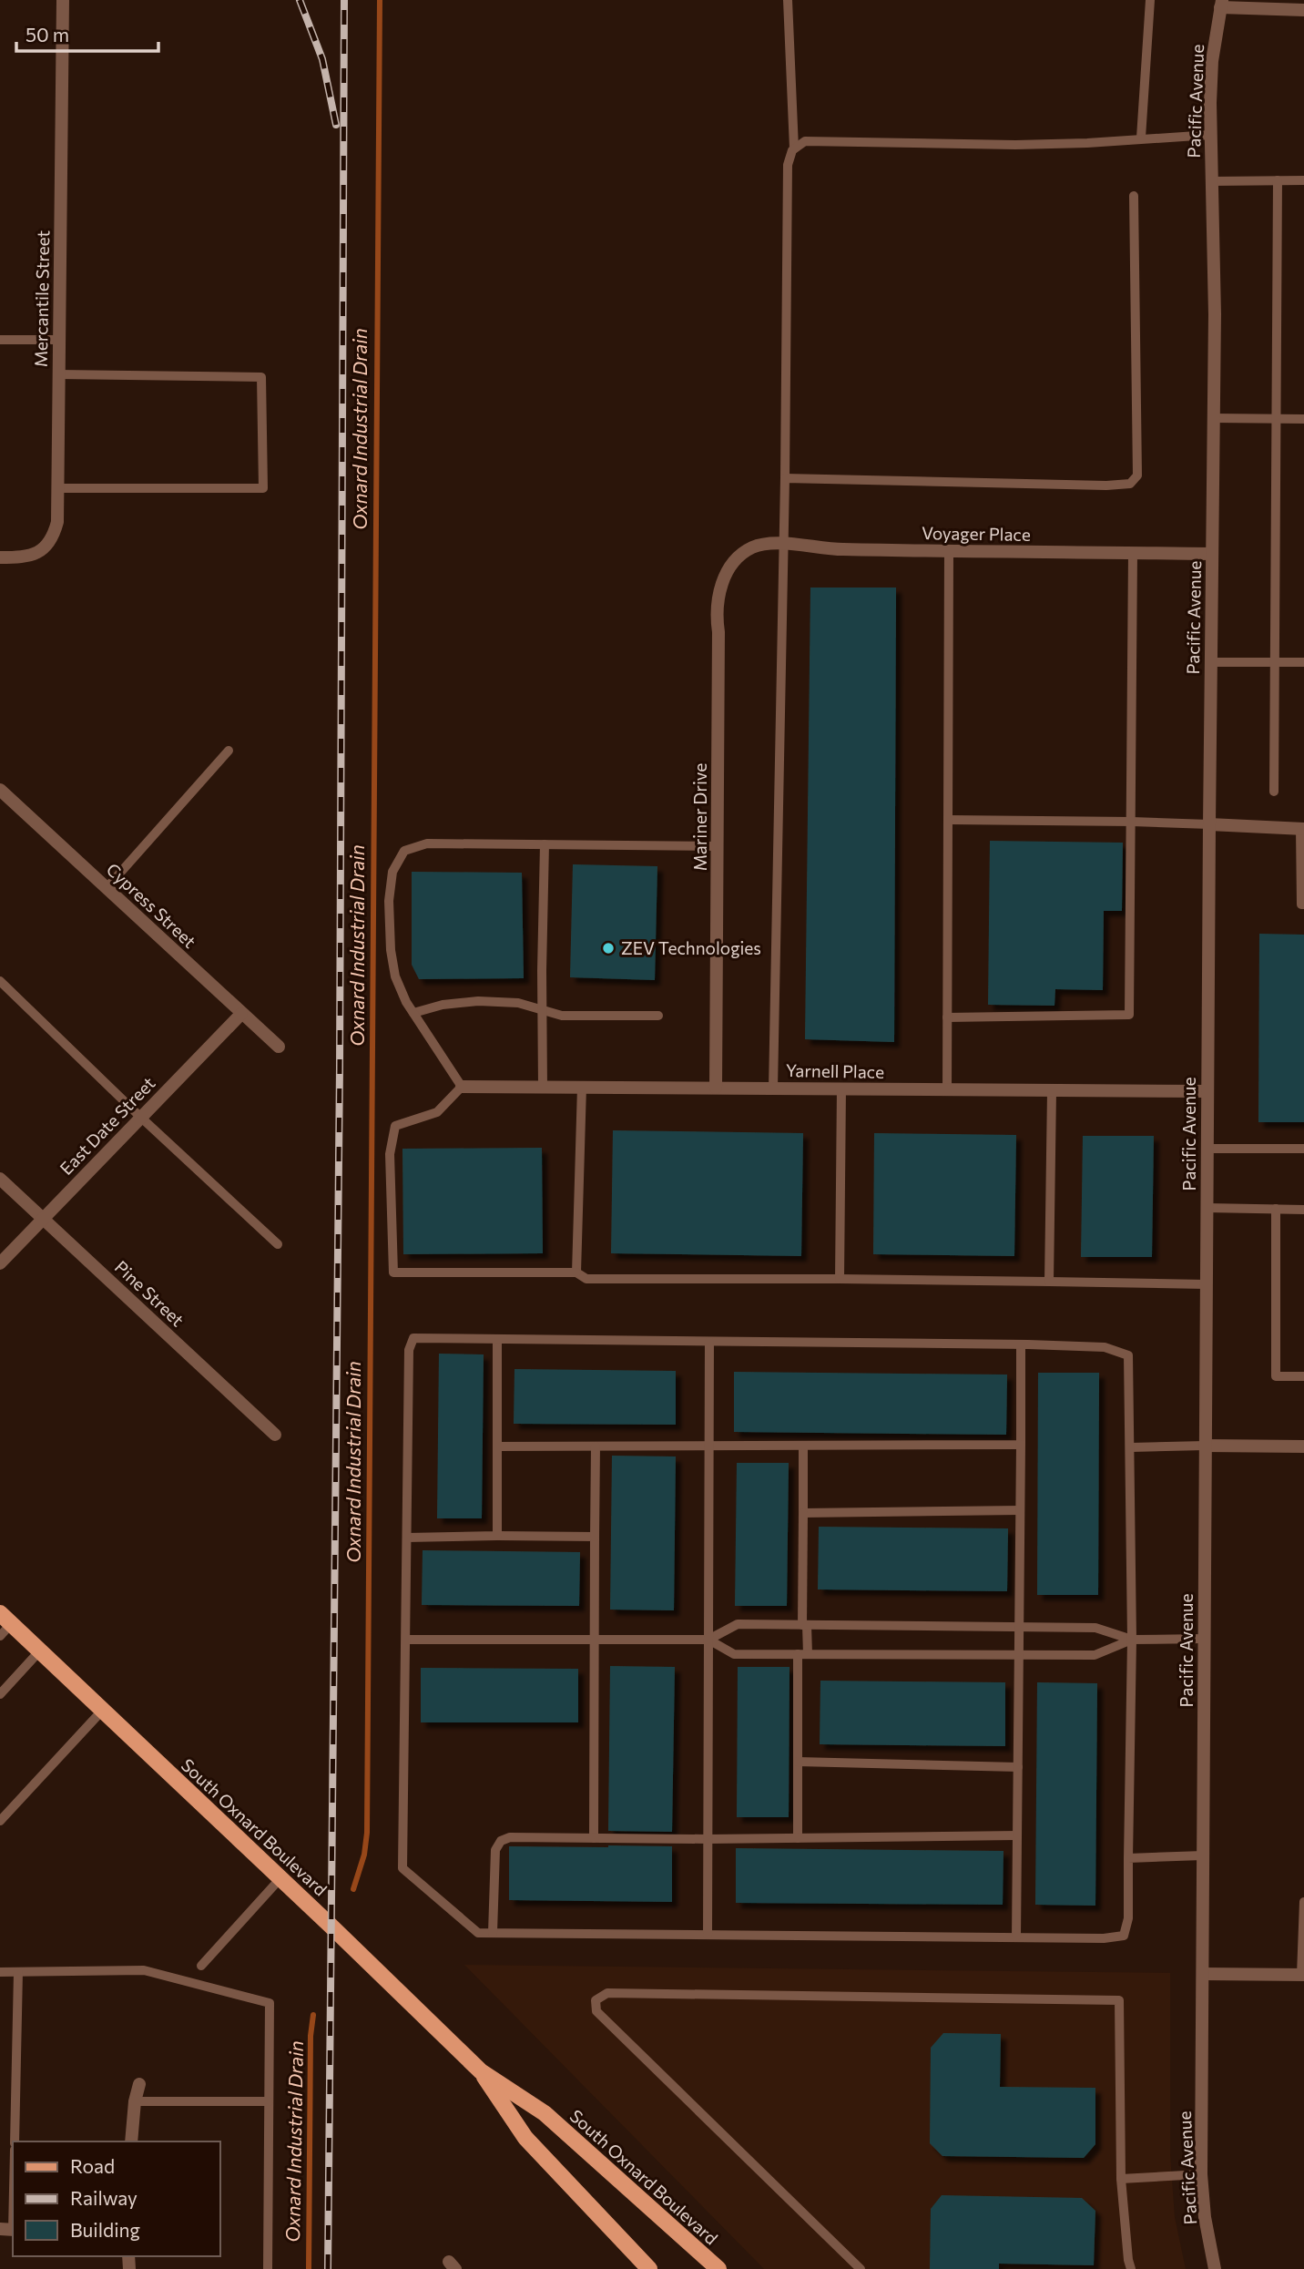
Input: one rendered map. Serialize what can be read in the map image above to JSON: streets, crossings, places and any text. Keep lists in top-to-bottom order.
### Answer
{
  "streets": {
    "main road": ["South Oxnard Boulevard"],
    "street": [
      "Pacific Avenue",
      "Mercantile Street",
      "Voyager Place",
      "Mariner Drive",
      "Cypress Street",
      "Yarnell Place",
      "East Date Street",
      "Pine Street"
    ]
  },
  "crossings": [
    ["Pacific Avenue", "Voyager Place"],
    ["Pacific Avenue", "Yarnell Place"],
    ["Voyager Place", "Mariner Drive"],
    ["Mariner Drive", "Yarnell Place"],
    ["Cypress Street", "East Date Street"],
    ["East Date Street", "Pine Street"]
  ],
  "water": ["Oxnard Industrial Drain"],
  "places": ["ZEV Technologies"],
  "legend": ["Road", "Railway", "Building"],
  "scale_bar": "50 m"
}
